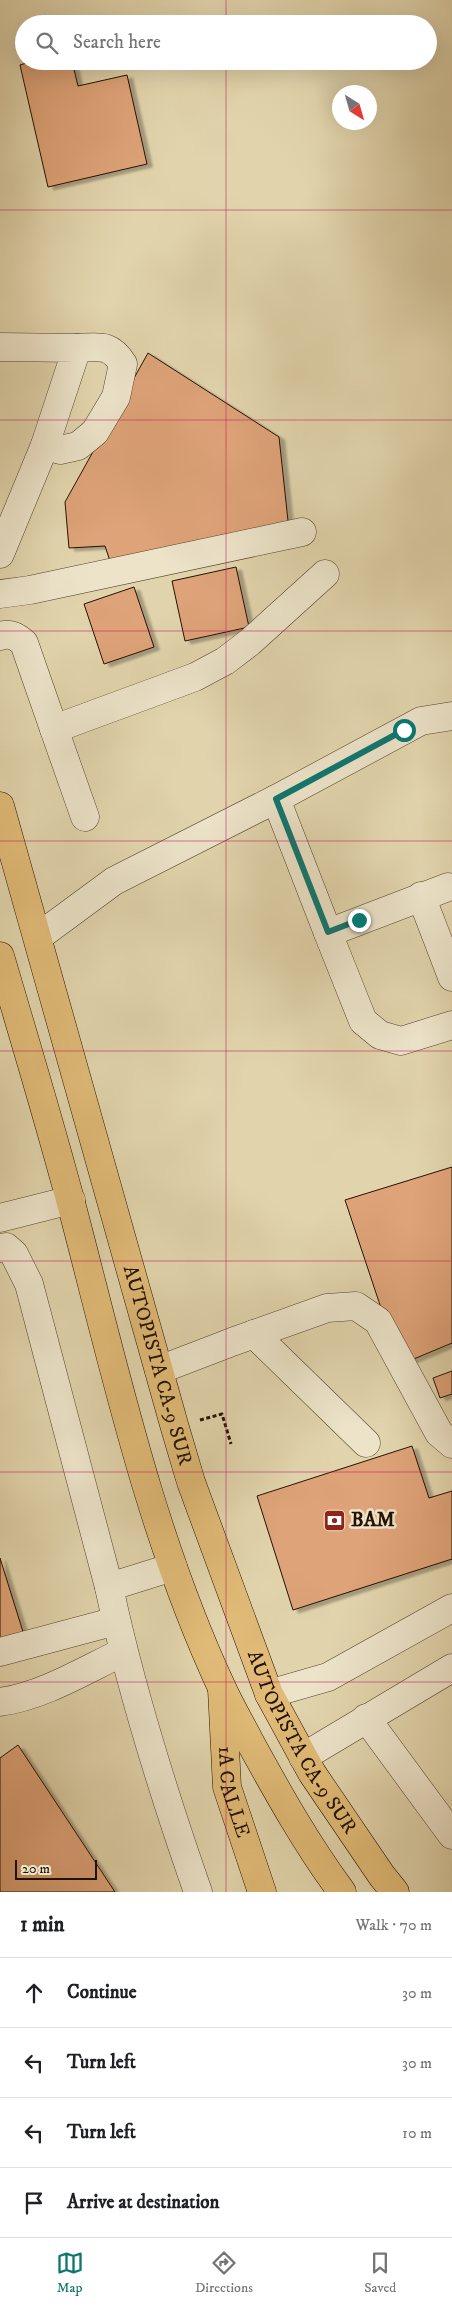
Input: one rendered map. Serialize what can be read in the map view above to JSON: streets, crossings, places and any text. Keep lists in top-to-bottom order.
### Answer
{
  "streets": {
    "main road": ["AUTOPISTA CA-9 SUR", "1A CALLE"]
  },
  "crossings": [
    ["AUTOPISTA CA-9 SUR", "1A CALLE"]
  ],
  "places": {
    "bank": ["BAM"]
  },
  "scale_bar": "20 m",
  "north": "bottom right",
  "page": {
    "search": "Search here",
    "scale": "20 m",
    "heading": ["1 min", "Walk · 70 m"],
    "list": [
      ["Continue", "30 m"],
      ["Turn left", "30 m"],
      ["Turn left", "10 m"],
      "Arrive at destination"
    ],
    "nav": ["Map", "Directions", "Saved"]
  }
}
